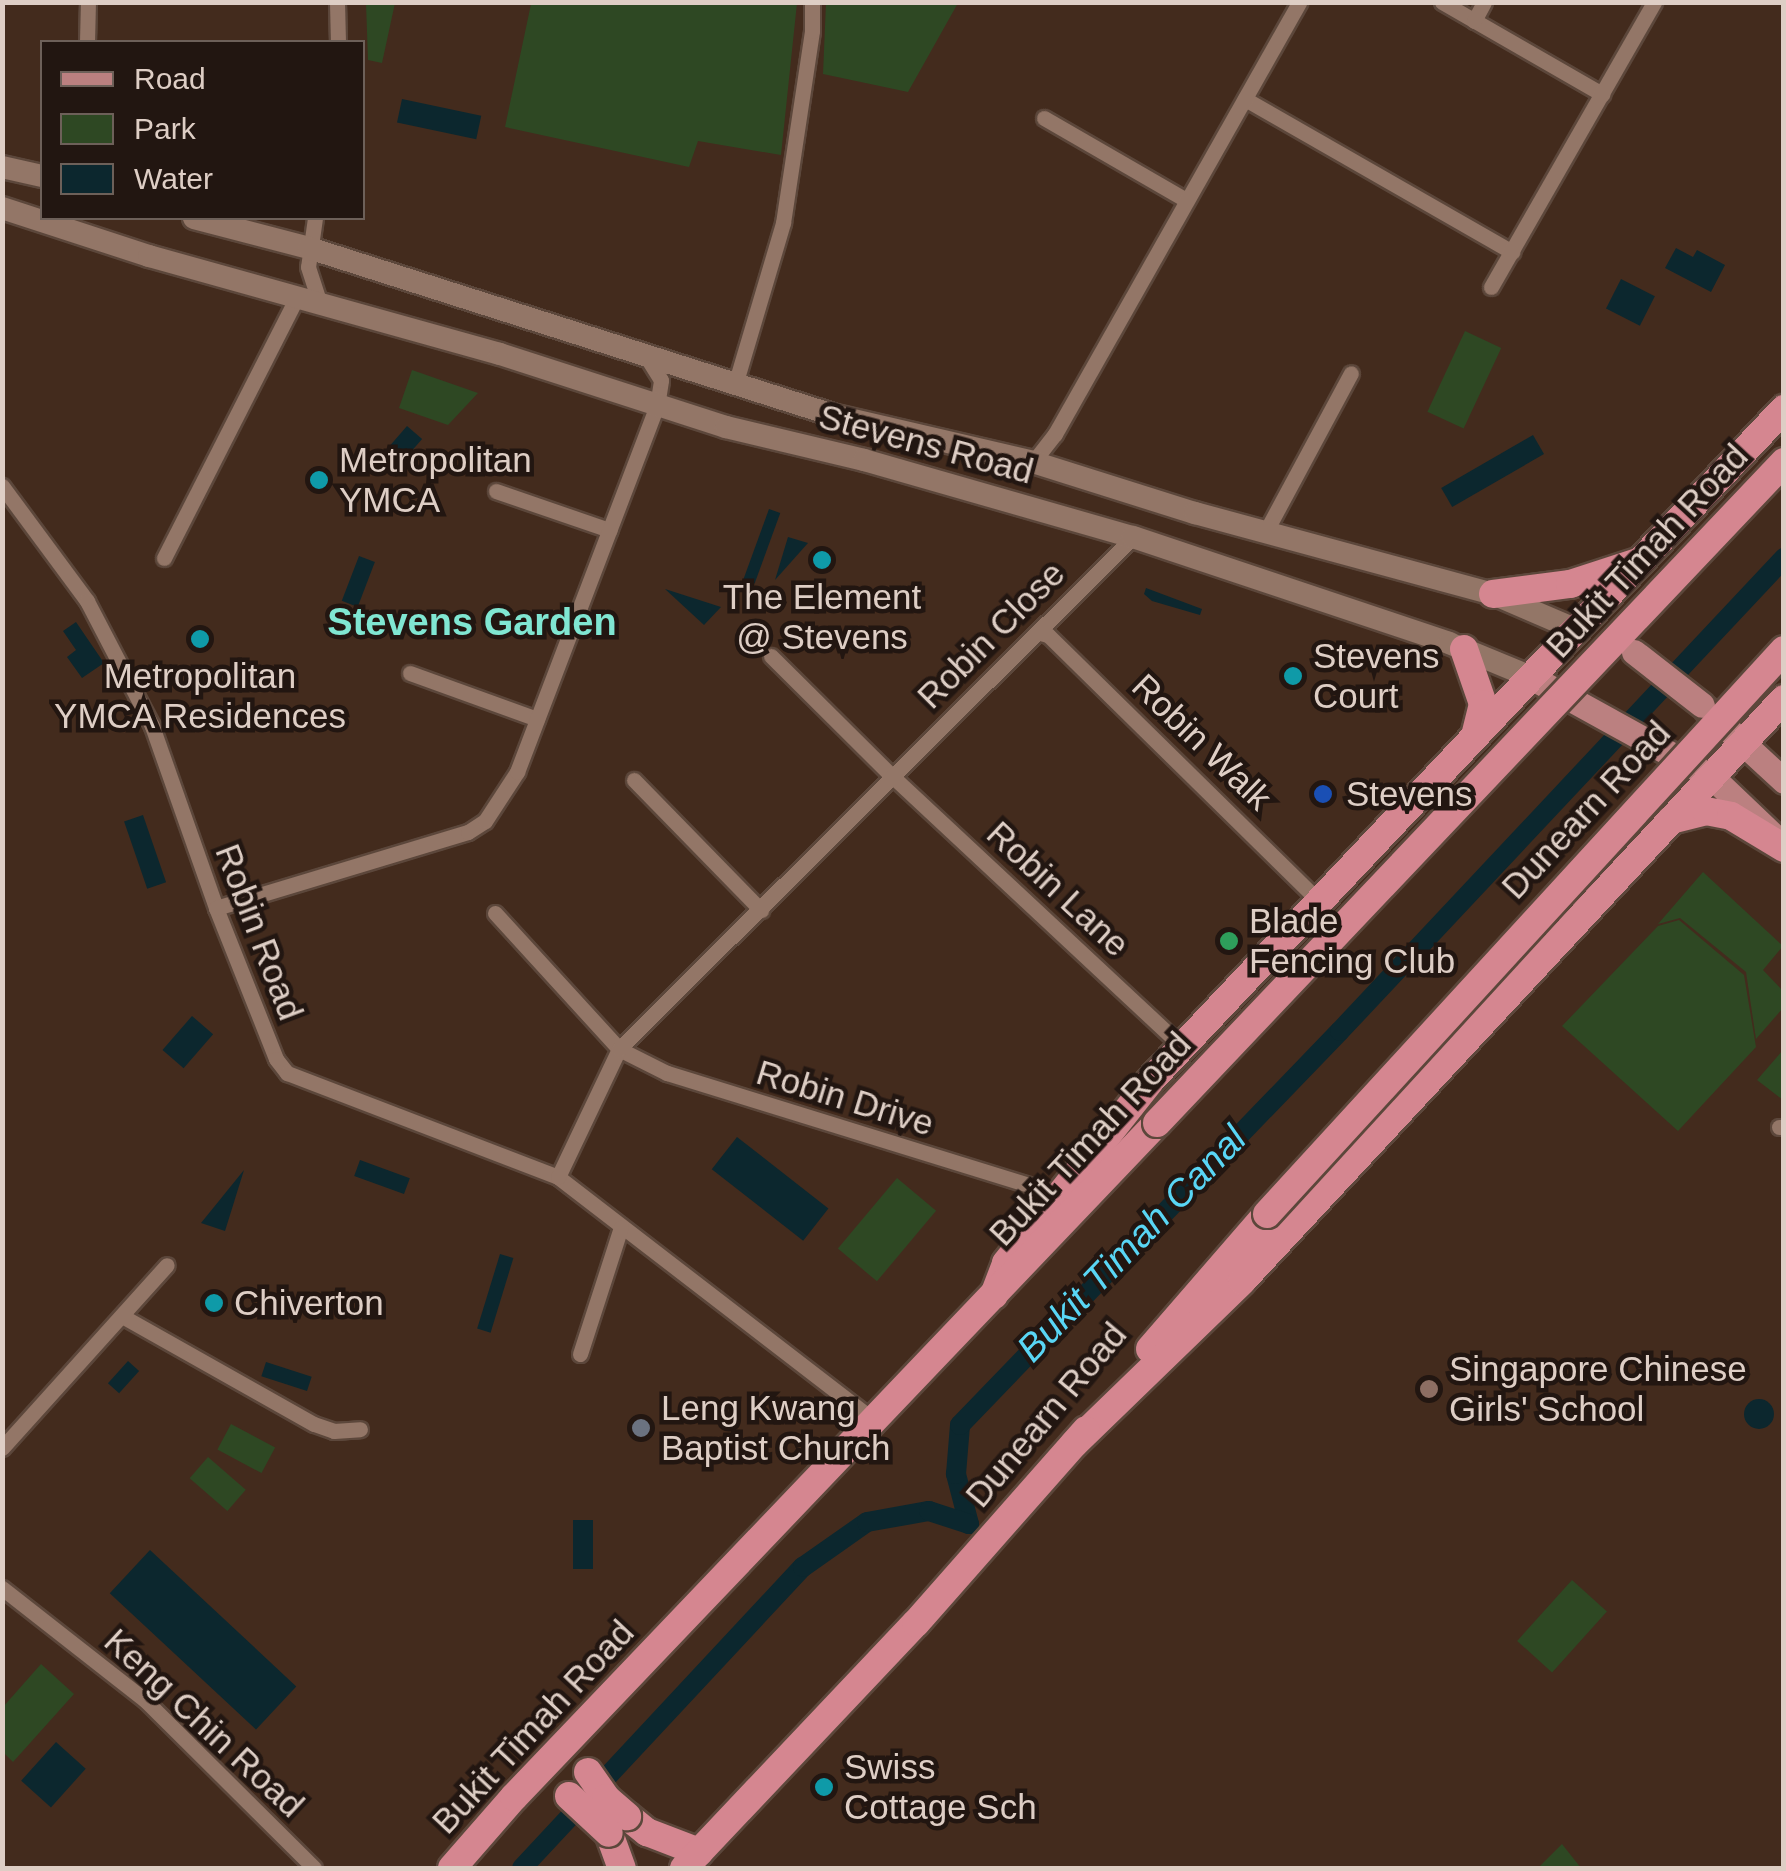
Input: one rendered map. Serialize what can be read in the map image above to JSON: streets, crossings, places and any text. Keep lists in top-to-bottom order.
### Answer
{
  "streets": {
    "highway": ["Bukit Timah Road", "Dunearn Road"],
    "main road": ["Stevens Road"],
    "street": [
      "Robin Close",
      "Robin Walk",
      "Robin Lane",
      "Robin Road",
      "Robin Drive",
      "Keng Chin Road"
    ]
  },
  "crossings": [
    ["Stevens Road", "Robin Close"],
    ["Bukit Timah Road", "Robin Road"],
    ["Robin Close", "Robin Walk"],
    ["Robin Close", "Robin Lane"],
    ["Robin Close", "Robin Road"],
    ["Robin Close", "Robin Drive"]
  ],
  "districts": ["Stevens Garden"],
  "water": ["Bukit Timah Canal"],
  "places": [
    "Metropolitan YMCA",
    "The Element @ Stevens",
    "Metropolitan YMCA Residences",
    "Stevens Court",
    "Stevens",
    "Blade Fencing Club",
    "Chiverton",
    "Singapore Chinese Girls' School",
    "Leng Kwang Baptist Church",
    "Swiss Cottage Sch"
  ],
  "legend": ["Road", "Park", "Water"]
}
